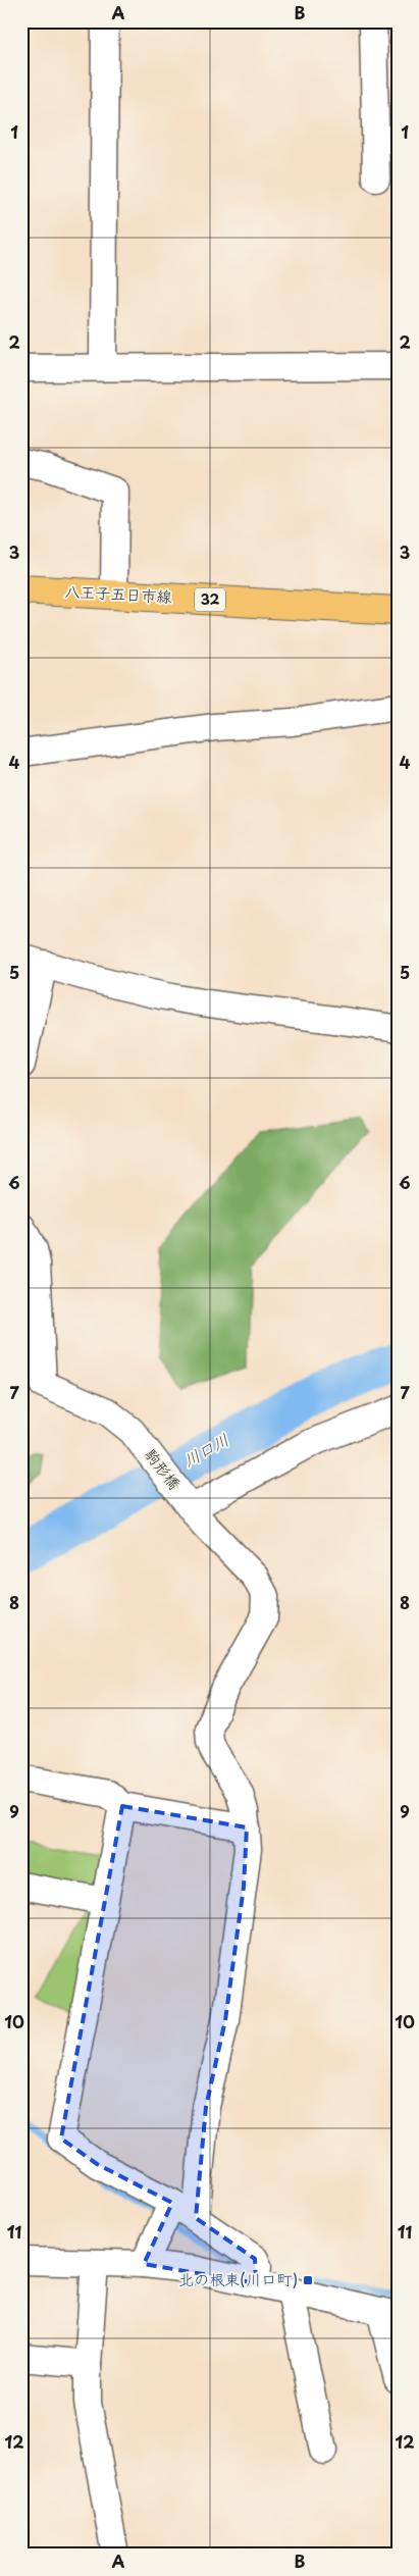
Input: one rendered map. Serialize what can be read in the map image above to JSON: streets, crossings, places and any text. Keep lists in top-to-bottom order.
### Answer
{
  "streets": {
    "main road": ["八王子五日市線", "32"],
    "street": ["駒形橋"]
  },
  "water": ["川口川"],
  "places": {
    "transit": ["北の根東(川口町)"]
  },
  "grid": {
    "columns": ["A", "B"],
    "rows": [
      "1",
      "2",
      "3",
      "4",
      "5",
      "6",
      "7",
      "8",
      "9",
      "10",
      "11",
      "12"
    ]
  }
}
